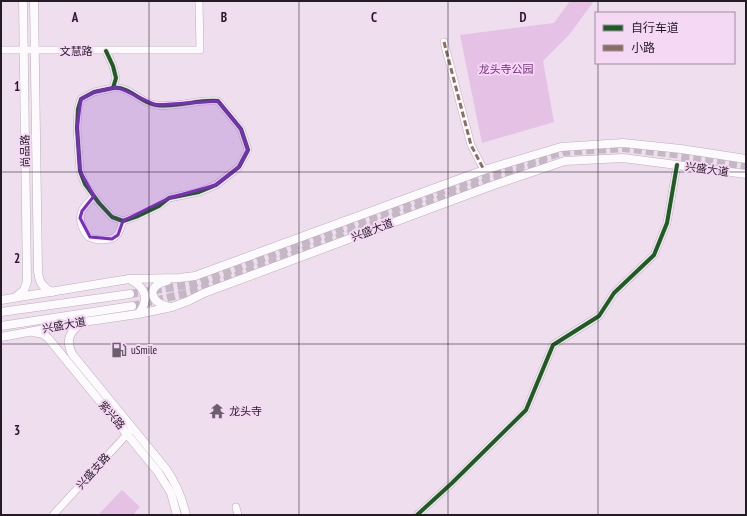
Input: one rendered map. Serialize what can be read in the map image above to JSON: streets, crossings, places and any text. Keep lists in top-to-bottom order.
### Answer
{
  "streets": {
    "main road": ["尚品路", "兴盛大道", "紫兴路"],
    "street": ["文慧路", "兴盛支路"]
  },
  "crossings": [
    ["文慧路", "尚品路"],
    ["尚品路", "兴盛大道"],
    ["兴盛大道", "紫兴路"],
    ["紫兴路", "兴盛支路"]
  ],
  "parks": ["龙头寺公园"],
  "places": {
    "fuel station": ["uSmile"],
    "temple": ["龙头寺"]
  },
  "legend": ["自行车道", "小路"],
  "grid": {
    "columns": [
      "A",
      "B",
      "C",
      "D"
    ],
    "rows": ["1", "2", "3"]
  }
}
